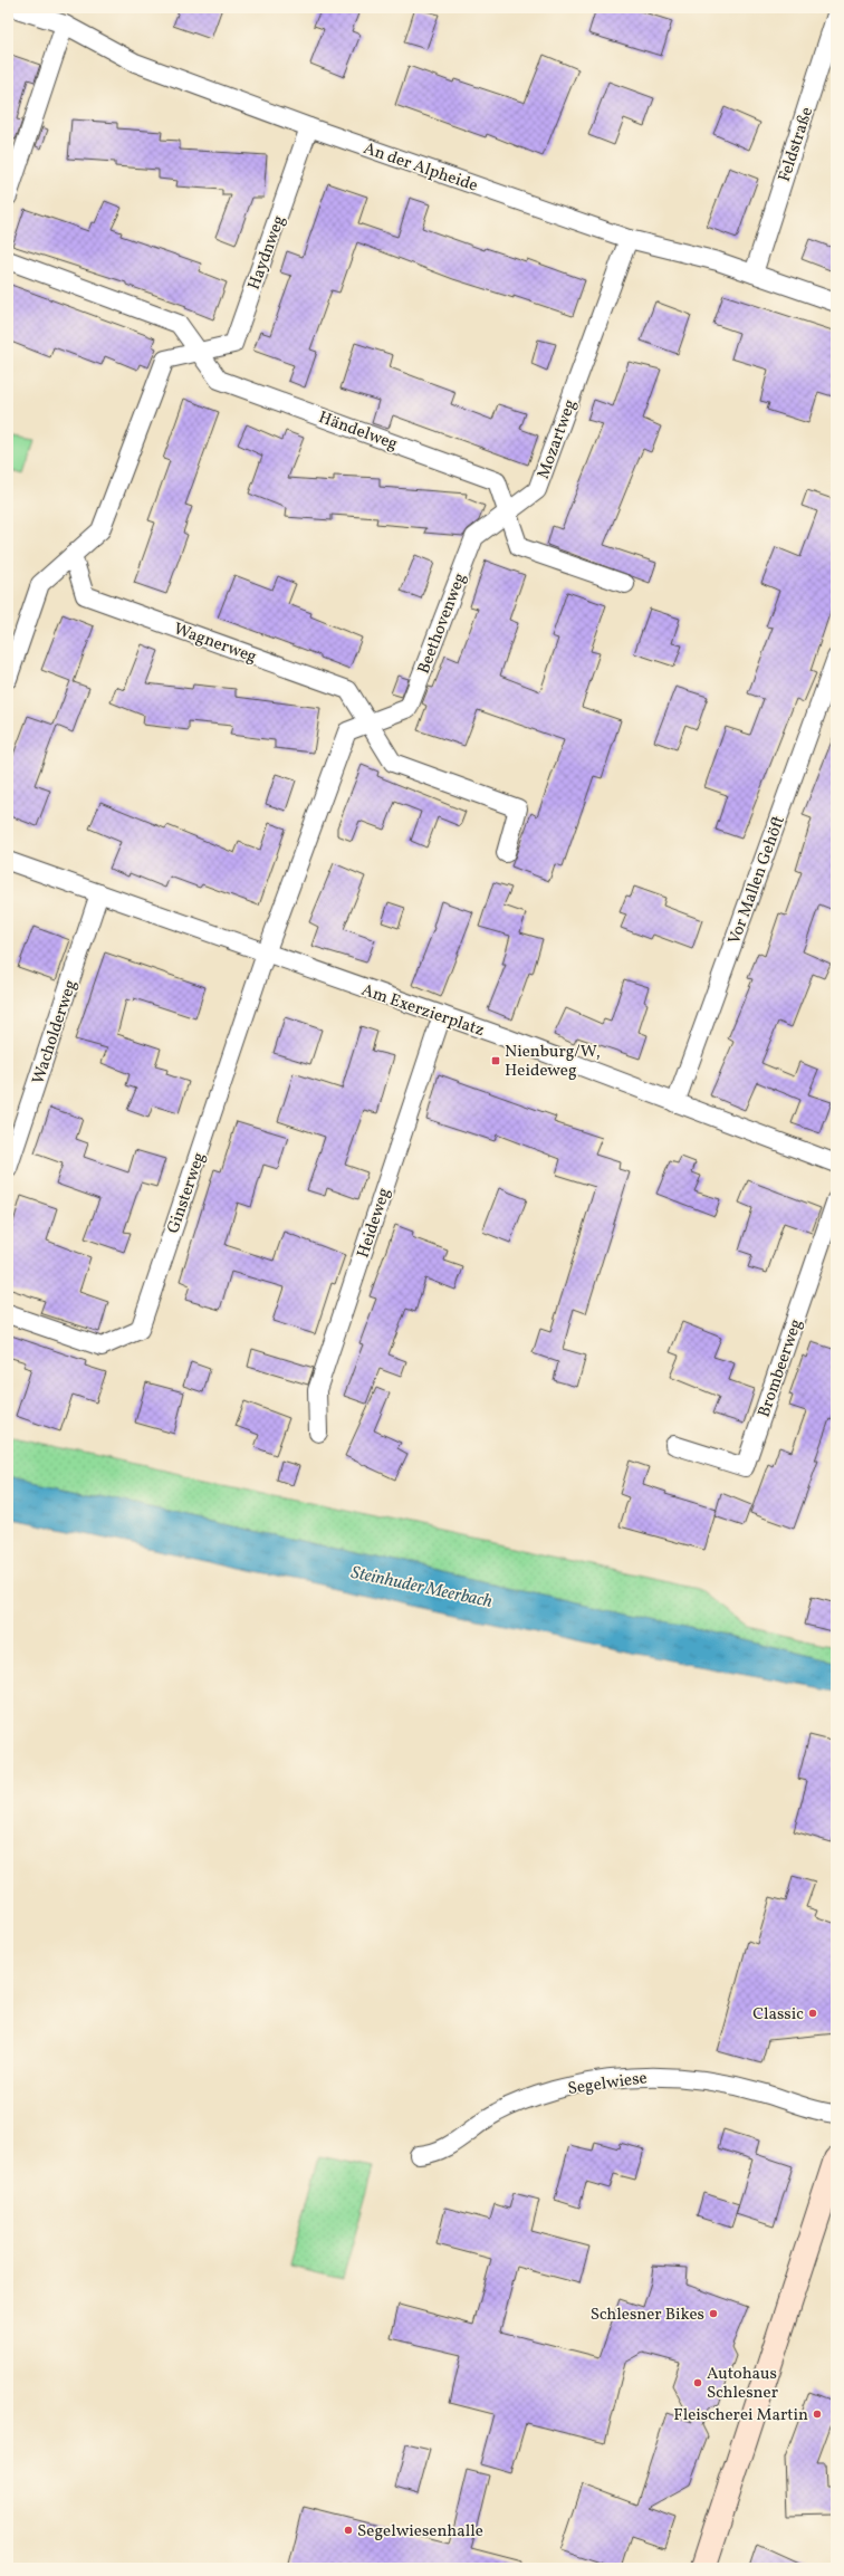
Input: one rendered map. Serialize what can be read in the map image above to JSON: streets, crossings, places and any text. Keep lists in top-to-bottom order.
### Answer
{
  "streets": {
    "street": [
      "Feldstraße",
      "An der Alpheide",
      "Haydnweg",
      "Händelweg",
      "Mozartweg",
      "Beethovenweg",
      "Wagnerweg",
      "Vor Mallen Gehöft",
      "Am Exerzierplatz",
      "Wacholderweg",
      "Ginsterweg",
      "Heideweg",
      "Brombeerweg",
      "Segelwiese"
    ]
  },
  "crossings": [
    ["Feldstraße", "An der Alpheide"],
    ["An der Alpheide", "Haydnweg"],
    ["An der Alpheide", "Mozartweg"],
    ["Haydnweg", "Händelweg"],
    ["Händelweg", "Mozartweg"],
    ["Händelweg", "Beethovenweg"],
    ["Mozartweg", "Beethovenweg"],
    ["Beethovenweg", "Wagnerweg"],
    ["Beethovenweg", "Am Exerzierplatz"],
    ["Beethovenweg", "Ginsterweg"],
    ["Vor Mallen Gehöft", "Am Exerzierplatz"],
    ["Am Exerzierplatz", "Wacholderweg"],
    ["Am Exerzierplatz", "Ginsterweg"],
    ["Am Exerzierplatz", "Heideweg"]
  ],
  "water": ["Steinhuder Meerbach"],
  "places": {
    "transit": ["Nienburg/W, Heideweg"],
    "other": [
      "Classic",
      "Schlesner Bikes",
      "Autohaus Schlesner",
      "Fleischerei Martin",
      "Segelwiesenhalle"
    ]
  }
}
